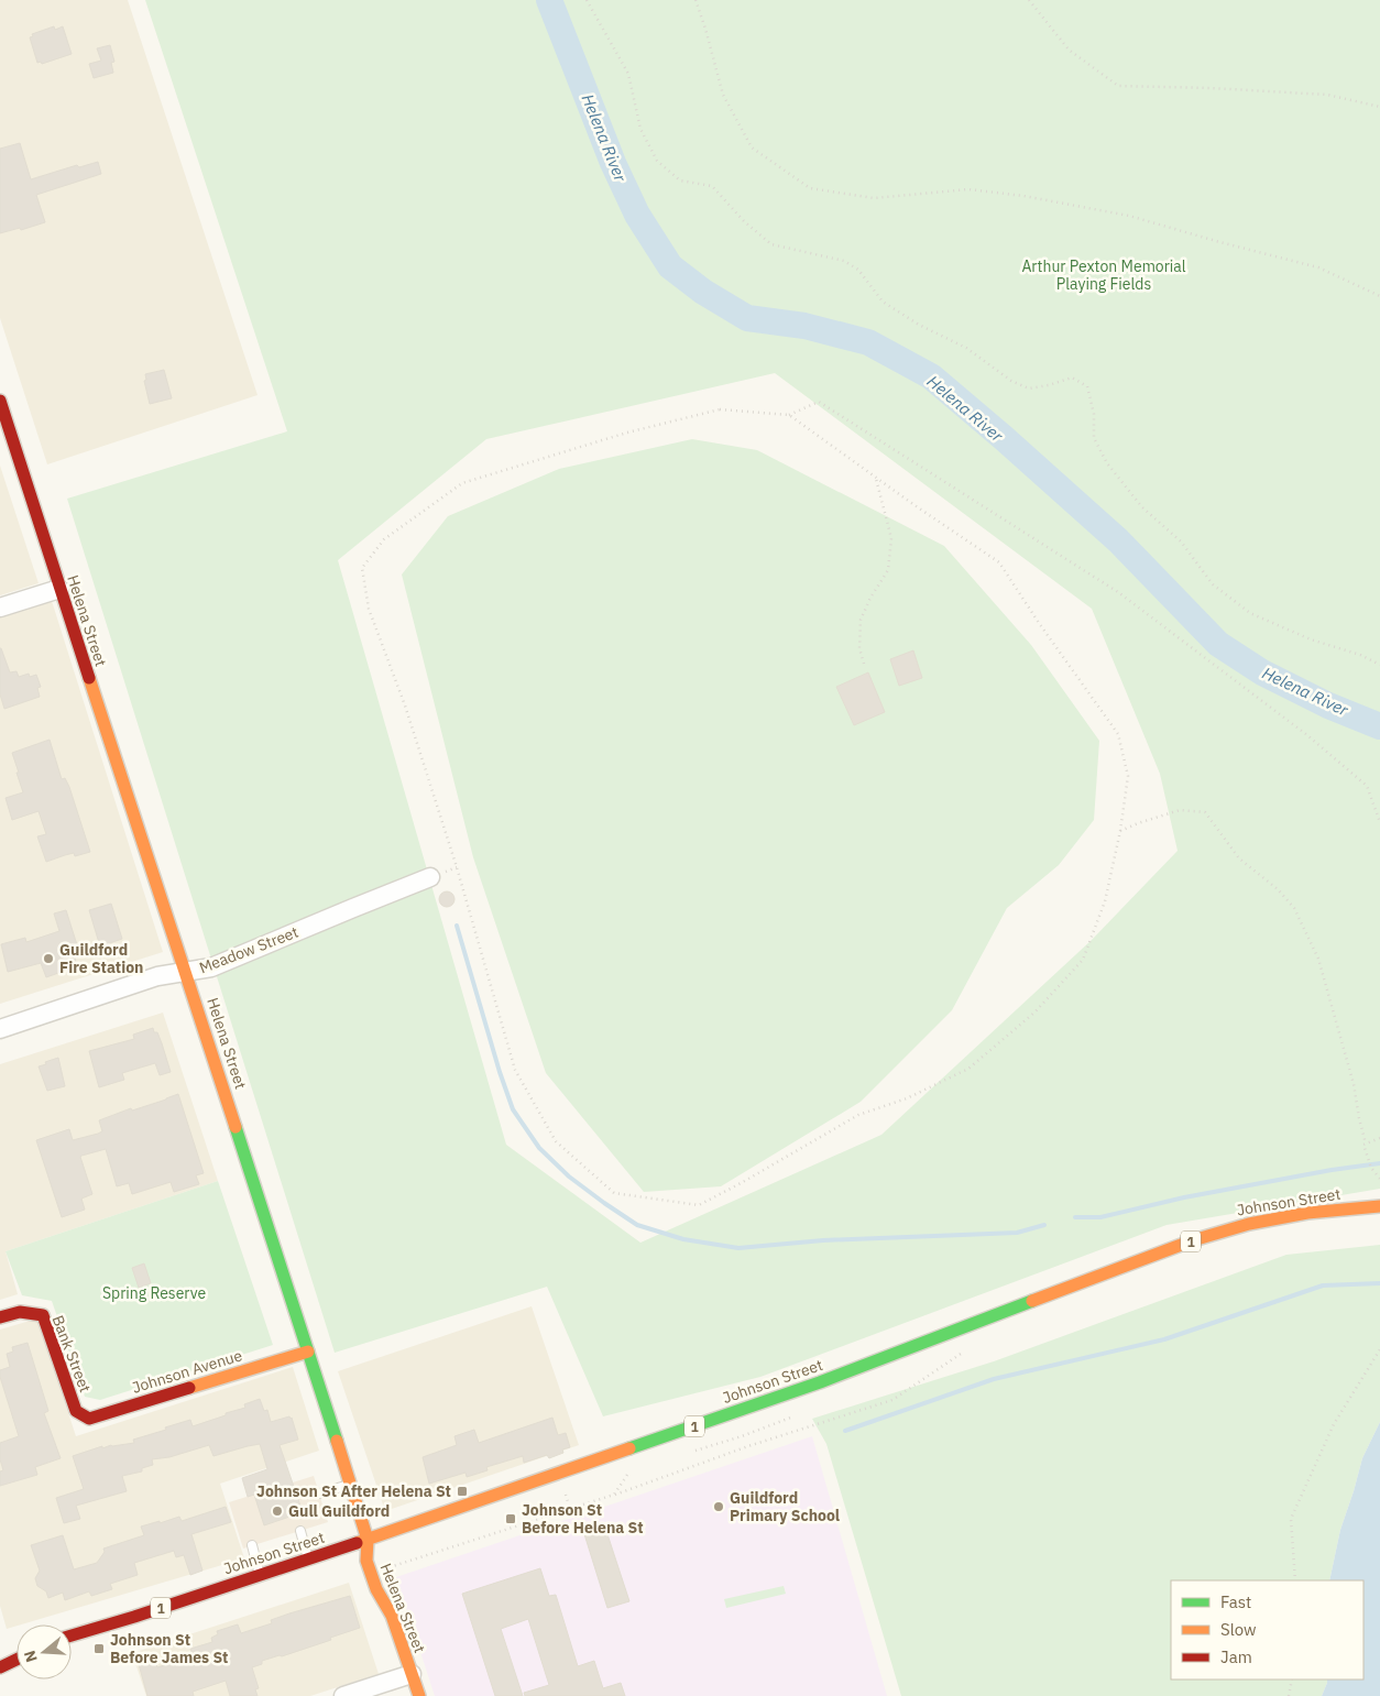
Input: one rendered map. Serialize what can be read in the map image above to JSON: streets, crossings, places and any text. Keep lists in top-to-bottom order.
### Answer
{
  "streets": {
    "main road": [
      "Helena Street",
      "Johnson Street",
      "1",
      "Bank Street",
      "Johnson Avenue"
    ],
    "street": ["Meadow Street"]
  },
  "crossings": [
    ["Helena Street", "Meadow Street"],
    ["Helena Street", "Johnson Street"],
    ["Helena Street", "Johnson Avenue"],
    ["Bank Street", "Johnson Avenue"]
  ],
  "water": ["Helena River"],
  "parks": ["Arthur Pexton Memorial Playing Fields", "Spring Reserve"],
  "places": {
    "other": ["Guildford Fire Station", "Guildford Primary School", "Gull Guildford"],
    "transit": ["Johnson St After Helena St", "Johnson St Before Helena St", "Johnson St Before James St"]
  },
  "legend": ["Fast", "Slow", "Jam"],
  "north": "left"
}
